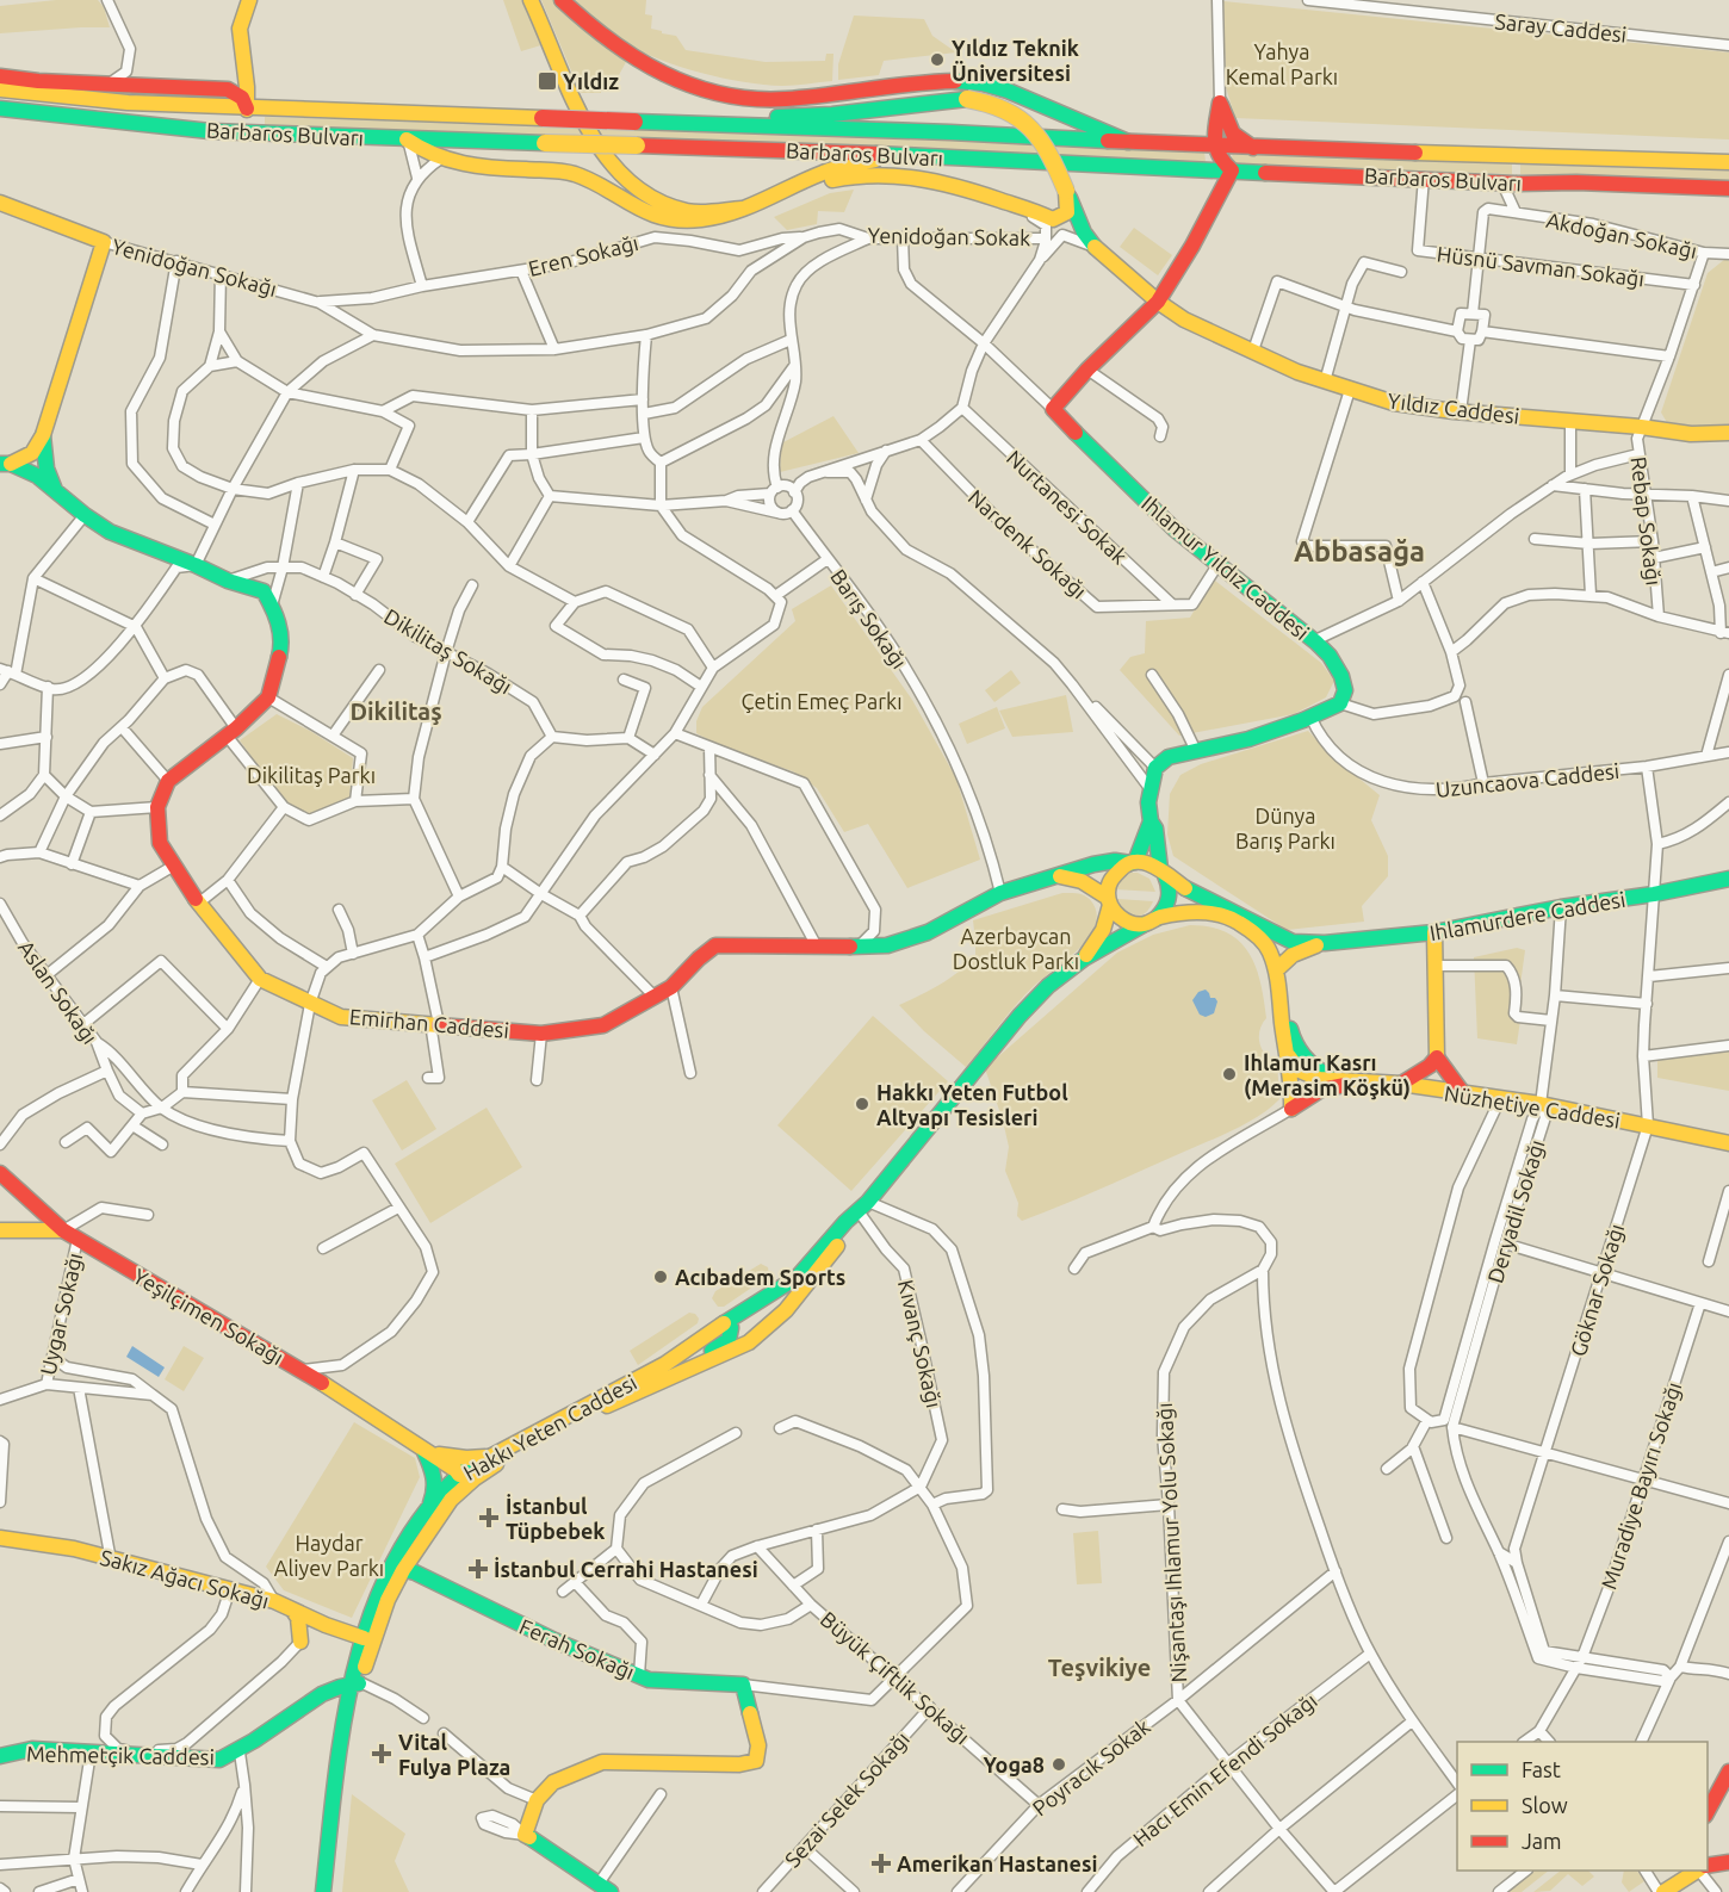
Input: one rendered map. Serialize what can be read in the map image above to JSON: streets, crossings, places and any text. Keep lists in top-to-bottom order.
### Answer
{
  "streets": {
    "main road": [
      "Barbaros Bulvarı",
      "Yenidoğan Sokağı",
      "Yıldız Caddesi",
      "Ihlamur Yıldız Caddesi",
      "Ihlamurdere Caddesi",
      "Emirhan Caddesi",
      "Nüzhetiye Caddesi",
      "Yeşilçimen Sokağı",
      "Hakkı Yeten Caddesi",
      "Sakız Ağacı Sokağı",
      "Ferah Sokağı",
      "Mehmetçik Caddesi"
    ],
    "street": [
      "Saray Caddesi",
      "Akdoğan Sokağı",
      "Yenidoğan Sokak",
      "Eren Sokağı",
      "Hüsnü Savman Sokağı",
      "Nurtanesi Sokak",
      "Rebap Sokağı",
      "Nardenk Sokağı",
      "Barış Sokağı",
      "Dikilitaş Sokağı",
      "Uzuncaova Caddesi",
      "Aslan Sokağı",
      "Deryadil Sokağı",
      "Göknar Sokağı",
      "Uygar Sokağı",
      "Kıvanç Sokağı",
      "Muradiye Bayırı Sokağı",
      "Nişantaşı Ihlamur Yolu Sokağı",
      "Büyük Çiftlik Sokağı",
      "Poyracık Sokak",
      "Hacı Emin Efendi Sokağı",
      "Sezai Selek Sokağı"
    ]
  },
  "crossings": [
    ["Barbaros Bulvarı", "Hüsnü Savman Sokağı"],
    ["Akdoğan Sokağı", "Hüsnü Savman Sokağı"],
    ["Akdoğan Sokağı", "Rebap Sokağı"],
    ["Yenidoğan Sokak", "Eren Sokağı"],
    ["Yenidoğan Sokak", "Yenidoğan Sokağı"],
    ["Eren Sokağı", "Yenidoğan Sokağı"],
    ["Hüsnü Savman Sokağı", "Rebap Sokağı"],
    ["Yıldız Caddesi", "Rebap Sokağı"],
    ["Nurtanesi Sokak", "Nardenk Sokağı"],
    ["Nardenk Sokağı", "Ihlamur Yıldız Caddesi"],
    ["Barış Sokağı", "Emirhan Caddesi"],
    ["Ihlamurdere Caddesi", "Nüzhetiye Caddesi"],
    ["Emirhan Caddesi", "Hakkı Yeten Caddesi"],
    ["Nüzhetiye Caddesi", "Deryadil Sokağı"],
    ["Nüzhetiye Caddesi", "Göknar Sokağı"],
    ["Deryadil Sokağı", "Göknar Sokağı"],
    ["Deryadil Sokağı", "Muradiye Bayırı Sokağı"],
    ["Uygar Sokağı", "Yeşilçimen Sokağı"],
    ["Yeşilçimen Sokağı", "Hakkı Yeten Caddesi"],
    ["Kıvanç Sokağı", "Hakkı Yeten Caddesi"],
    ["Hakkı Yeten Caddesi", "Sakız Ağacı Sokağı"],
    ["Hakkı Yeten Caddesi", "Ferah Sokağı"],
    ["Hakkı Yeten Caddesi", "Mehmetçik Caddesi"],
    ["Nişantaşı Ihlamur Yolu Sokağı", "Poyracık Sokak"],
    ["Nişantaşı Ihlamur Yolu Sokağı", "Hacı Emin Efendi Sokağı"],
    ["Ferah Sokağı", "Büyük Çiftlik Sokağı"],
    ["Büyük Çiftlik Sokağı", "Poyracık Sokak"],
    ["Büyük Çiftlik Sokağı", "Sezai Selek Sokağı"]
  ],
  "districts": ["Abbasağa", "Dikilitaş", "Teşvikiye"],
  "parks": [
    "Yahya Kemal Parkı",
    "Çetin Emeç Parkı",
    "Dikilitaş Parkı",
    "Dünya Barış Parkı",
    "Azerbaycan Dostluk Parkı",
    "Haydar Aliyev Parkı"
  ],
  "places": {
    "other": [
      "Yıldız Teknik Üniversitesi",
      "Ihlamur Kasrı (Merasim Köşkü)",
      "Hakkı Yeten Futbol Altyapı Tesisleri",
      "Acıbadem Sports",
      "Yoga8"
    ],
    "transit": ["Yıldız"],
    "health": [
      "İstanbul Tüpbebek",
      "İstanbul Cerrahi Hastanesi",
      "Vital Fulya Plaza",
      "Amerikan Hastanesi"
    ]
  },
  "legend": ["Fast", "Slow", "Jam"]
}
